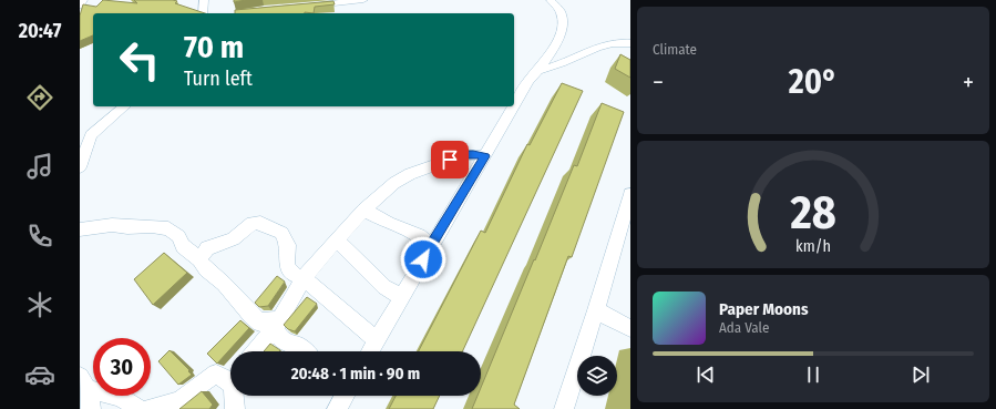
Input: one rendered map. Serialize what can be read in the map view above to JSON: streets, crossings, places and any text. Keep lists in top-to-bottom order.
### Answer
{
  "page": {
    "tabs": "20:47",
    "tile": "Climate",
    "turn": ["70 m", "Turn left"],
    "heat": ["−", "20°", "+"],
    "song": ["Paper Moons", "Ada Vale"],
    "limit": "30",
    "trip": "20:48 · 1 min · 90 m",
    "gauge": ["28", "km/h"]
  }
}
